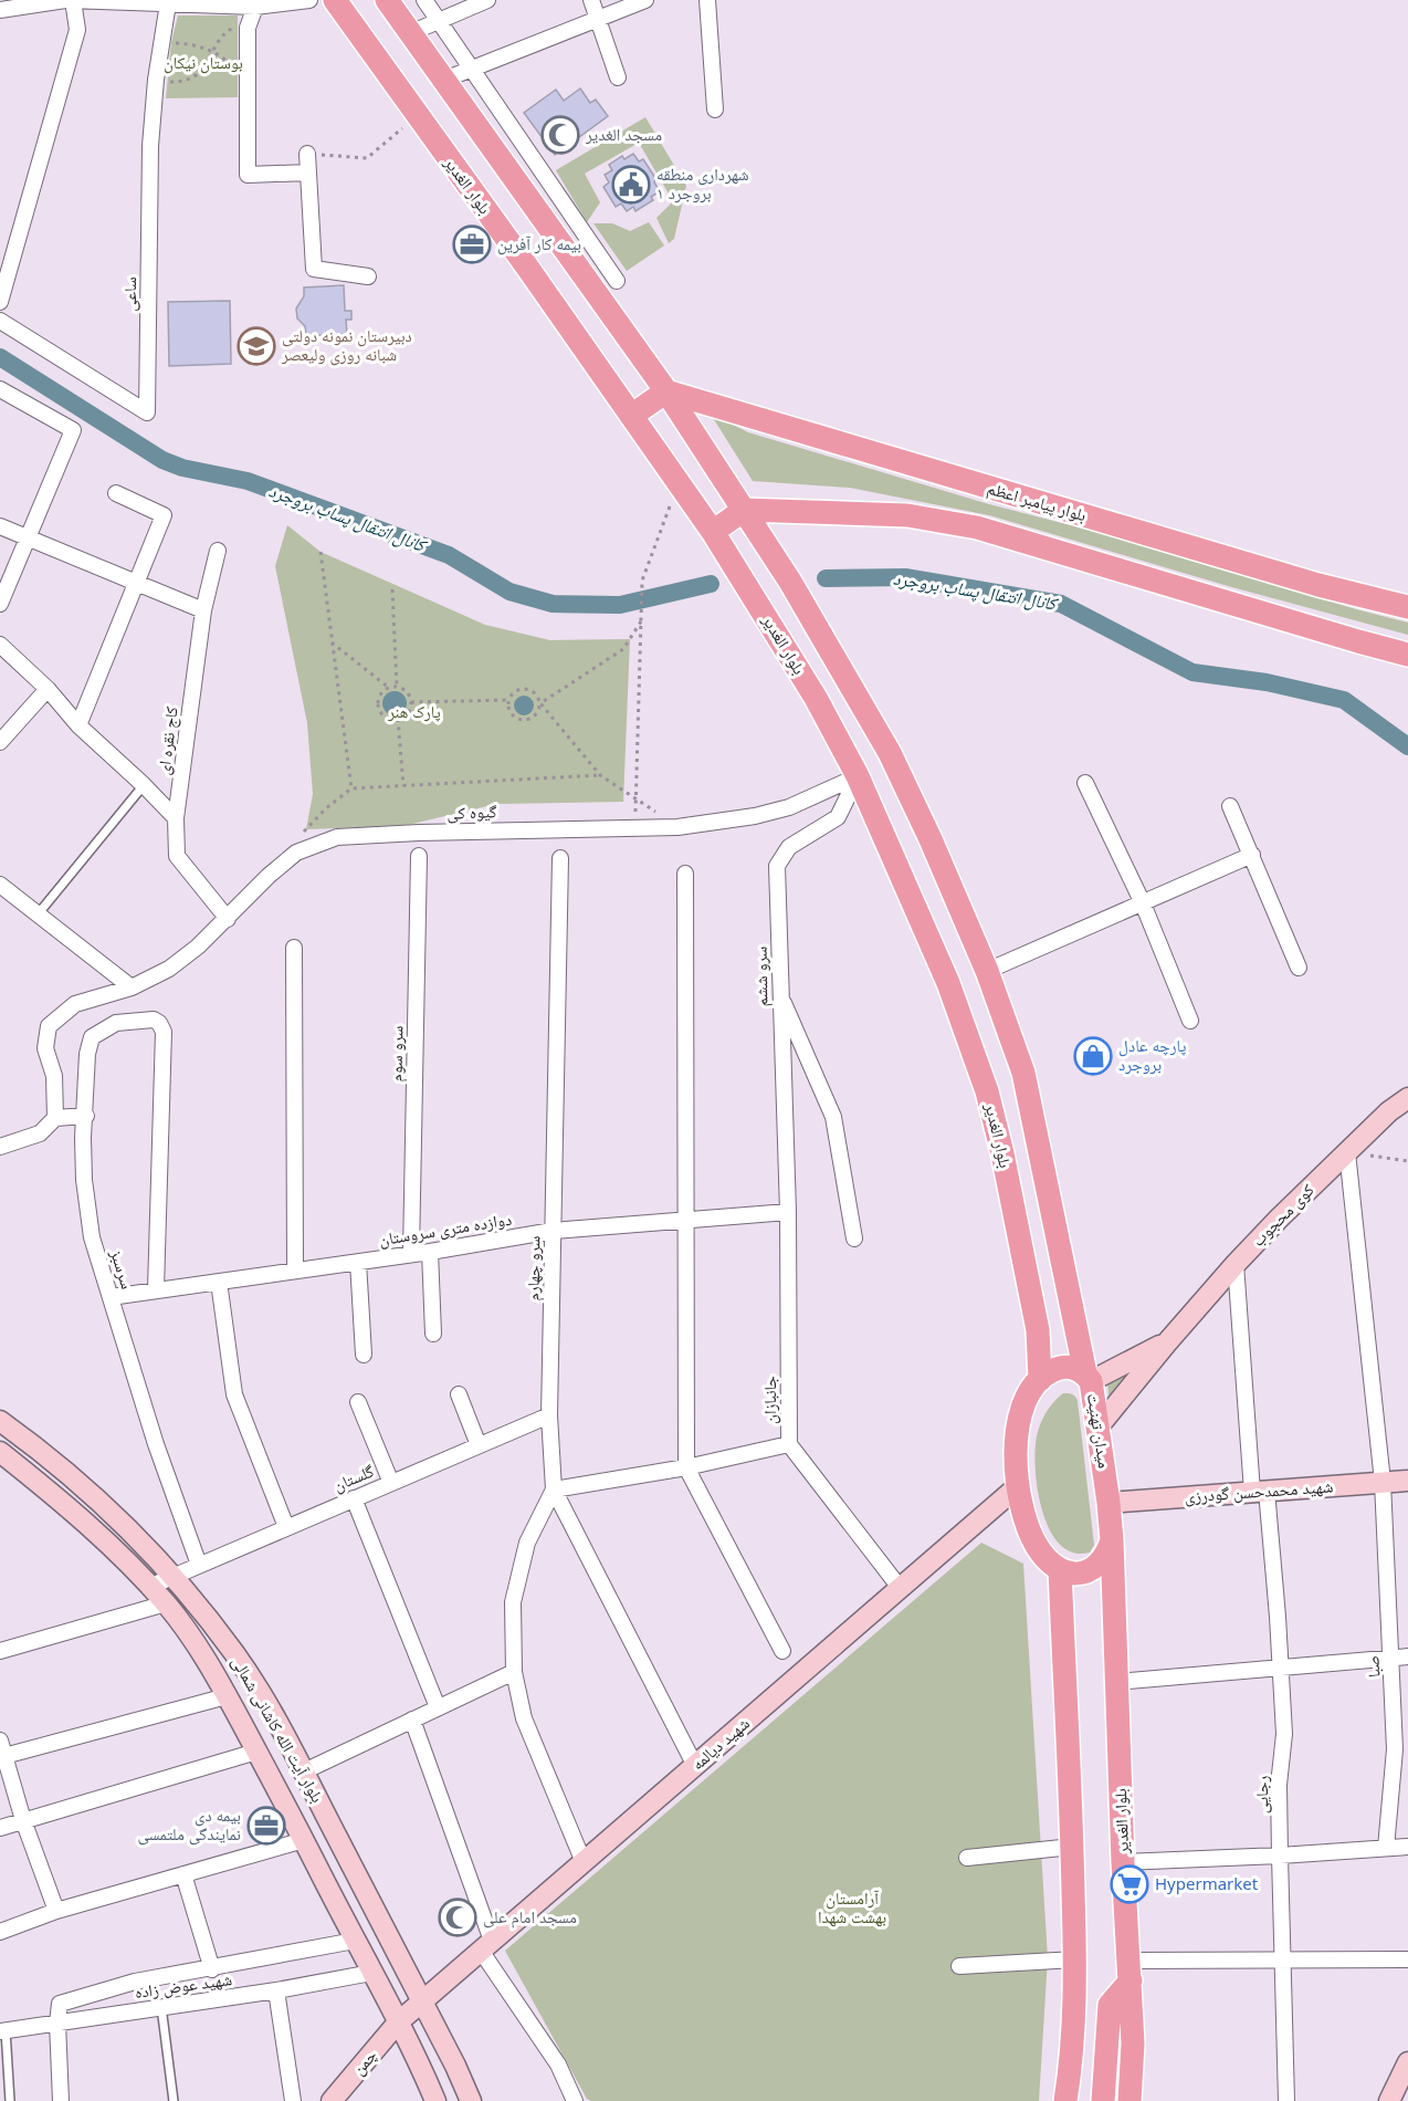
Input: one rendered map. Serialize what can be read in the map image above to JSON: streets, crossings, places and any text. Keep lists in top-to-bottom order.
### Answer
{
  "streets": {
    "main road": ["بلوار الغدیر", "بلوار پیامبر اعظم", "میدان تهنیت"],
    "street": [
      "ساعی",
      "کاج نقره ای",
      "گیوه کی",
      "سرو ششم",
      "سرو سوم",
      "کوی محجوب",
      "دوازده متری سروستان",
      "سرو چهارم",
      "سرسبز",
      "جانبازان",
      "گلستان",
      "شهید محمدحسن گودرزی",
      "صبا",
      "بلوار آیت الله کاشانی شمالی",
      "شهید دیالمه",
      "رجایی",
      "شهید عوض زاده",
      "چمن"
    ]
  },
  "crossings": [
    ["بلوار الغدیر", "گیوه کی"],
    ["بلوار الغدیر", "سرو ششم"],
    ["بلوار الغدیر", "میدان تهنیت"],
    ["کاج نقره ای", "گیوه کی"],
    ["گیوه کی", "سرو ششم"],
    ["سرو ششم", "دوازده متری سروستان"],
    ["سرو ششم", "جانبازان"],
    ["سرو سوم", "دوازده متری سروستان"],
    ["کوی محجوب", "میدان تهنیت"],
    ["کوی محجوب", "صبا"],
    ["کوی محجوب", "رجایی"],
    ["دوازده متری سروستان", "سرو چهارم"],
    ["دوازده متری سروستان", "سرسبز"],
    ["دوازده متری سروستان", "جانبازان"],
    ["سرو چهارم", "گلستان"],
    ["سرو چهارم", "شهید دیالمه"],
    ["سرسبز", "گلستان"],
    ["جانبازان", "شهید دیالمه"],
    ["میدان تهنیت", "شهید محمدحسن گودرزی"],
    ["گلستان", "بلوار آیت الله کاشانی شمالی"],
    ["شهید محمدحسن گودرزی", "صبا"],
    ["شهید محمدحسن گودرزی", "رجایی"],
    ["بلوار آیت الله کاشانی شمالی", "شهید دیالمه"],
    ["بلوار آیت الله کاشانی شمالی", "شهید عوض زاده"],
    ["بلوار آیت الله کاشانی شمالی", "چمن"],
    ["شهید دیالمه", "چمن"]
  ],
  "water": ["کانال انتقال پساب بروجرد"],
  "parks": ["بوستان نیکان", "پارک هنر", "آرامستان بهشت شهدا"],
  "places": {
    "mosque": ["مسجد الغدیر", "مسجد امام علی"],
    "public building": ["شهرداری منطقه ۱ بروجرد"],
    "office": ["بیمه کار آفرین", "بیمه دی نمایندگی ملتمسی"],
    "school or university": ["دبیرستان نمونه دولتی شبانه روزی ولیعصر"],
    "shop": ["پارچه عادل بروجرد"],
    "supermarket": ["Hypermarket"]
  }
}
